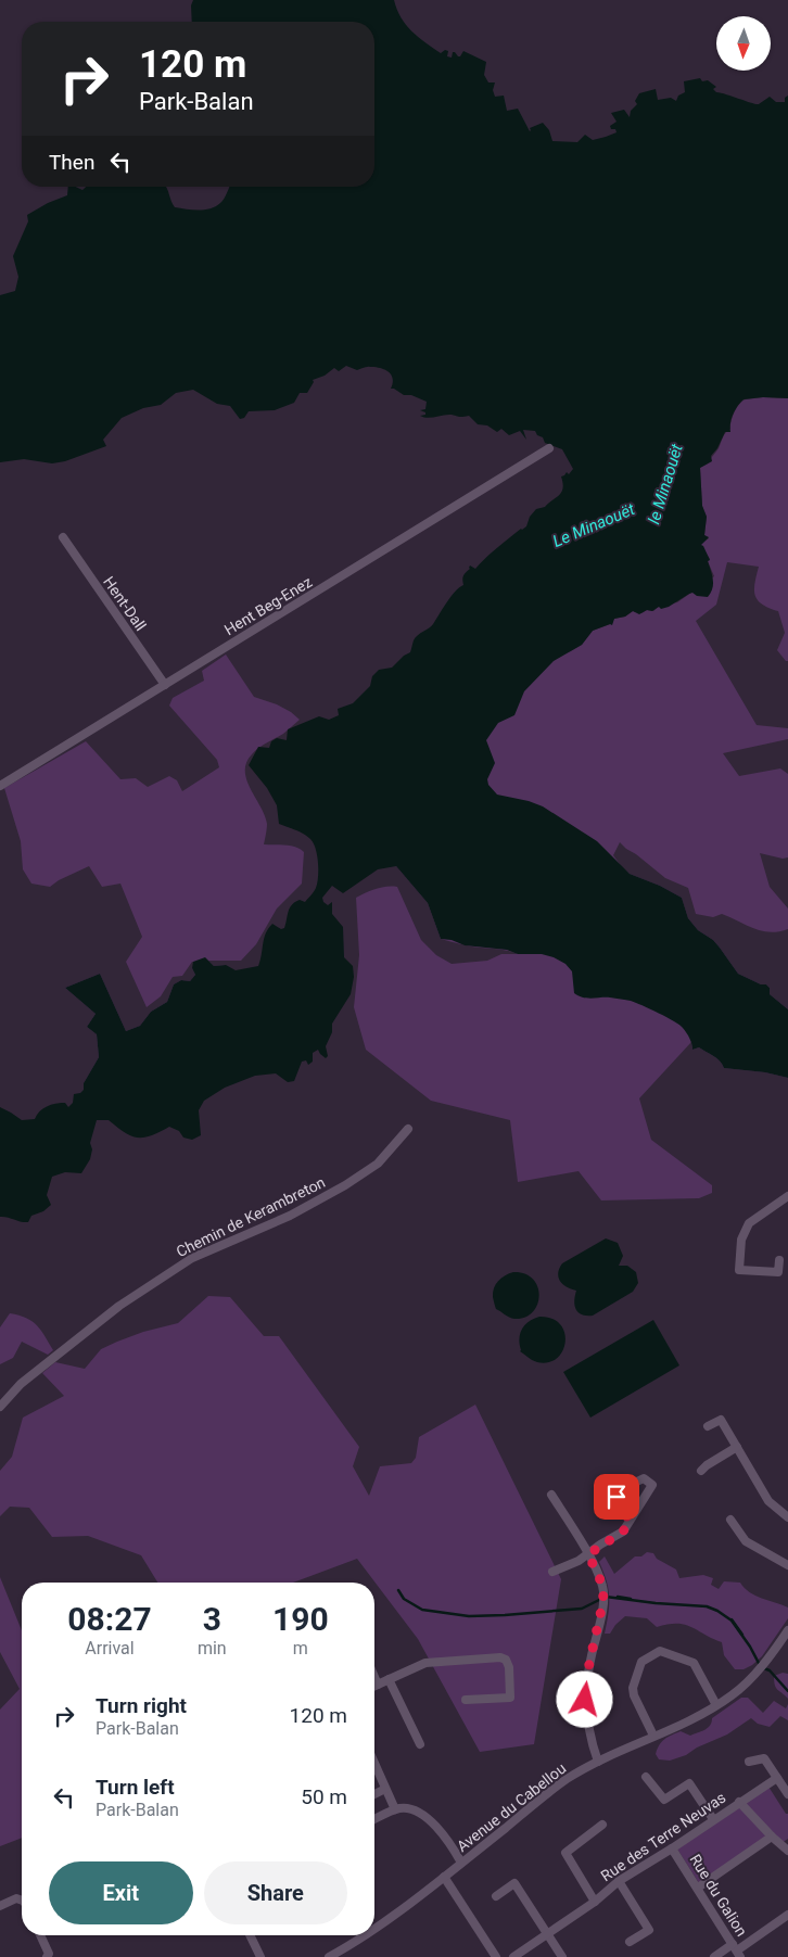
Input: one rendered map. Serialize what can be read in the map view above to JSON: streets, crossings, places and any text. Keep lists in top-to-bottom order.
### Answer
{
  "streets": {
    "street": [
      "Hent-Dall",
      "Hent Beg-Enez",
      "Chemin de Kerambreton",
      "Avenue du Cabellou",
      "Rue des Terre Neuvas",
      "Rue du Galion"
    ]
  },
  "crossings": [
    ["Hent-Dall", "Hent Beg-Enez"],
    ["Rue des Terre Neuvas", "Rue du Galion"]
  ],
  "water": ["le Minaouët", "Le Minaouët"],
  "north": "bottom",
  "page": {
    "turn": ["120 m", "Park-Balan"],
    "then": "Then",
    "eta": [
      "08:27",
      "Arrival",
      "3",
      "min",
      "190",
      "m"
    ],
    "list": [
      {
        "name": "Turn right",
        "note": "Park-Balan",
        "value": "120 m"
      },
      {
        "name": "Turn left",
        "note": "Park-Balan",
        "value": "50 m"
      }
    ],
    "buttons": ["Exit", "Share"]
  }
}
